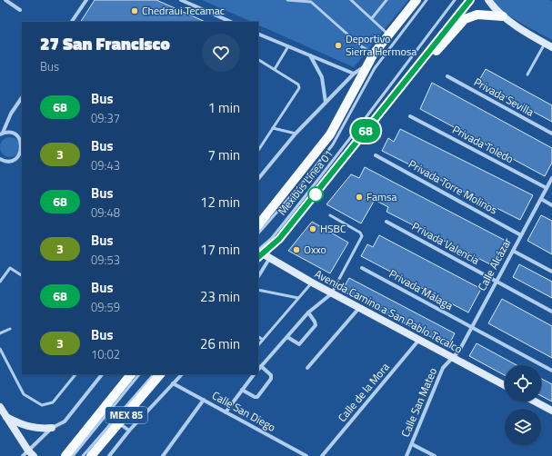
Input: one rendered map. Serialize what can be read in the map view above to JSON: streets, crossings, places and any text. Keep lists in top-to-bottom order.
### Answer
{
  "streets": {
    "main road": ["Avenida Camino a San Pablo Tecalco", "MEX 85"],
    "street": [
      "Privada Sevilla",
      "Privada Toledo",
      "Privada Torre Molinos",
      "Privada Valencia",
      "Calle Alcázar",
      "Privada Málaga",
      "Calle de la Mora",
      "Calle San Mateo",
      "Calle San Diego"
    ],
    "lane": ["Mexibús Línea 01"]
  },
  "crossings": [
    ["Privada Toledo", "Calle Alcázar"],
    ["Mexibús Línea 01", "Avenida Camino a San Pablo Tecalco"],
    ["Privada Torre Molinos", "Calle Alcázar"],
    ["Privada Valencia", "Calle Alcázar"],
    ["Calle Alcázar", "Privada Málaga"],
    ["Calle Alcázar", "Avenida Camino a San Pablo Tecalco"],
    ["Calle Alcázar", "Calle San Mateo"],
    ["Avenida Camino a San Pablo Tecalco", "Calle de la Mora"],
    ["Avenida Camino a San Pablo Tecalco", "Calle San Mateo"]
  ],
  "places": [
    "Chedraui Tecamac",
    "Deportivo Sierra Hermosa",
    "Famsa",
    "HSBC",
    "Oxxo"
  ],
  "lines": ["bus line 68"],
  "page": {
    "on_map": "68",
    "heading": ["27 San Francisco", "Bus"],
    "list": [
      {
        "mark": "68",
        "name": "Bus",
        "note": "09:37",
        "value": "1 min"
      },
      {
        "mark": "3",
        "name": "Bus",
        "note": "09:43",
        "value": "7 min"
      },
      {
        "mark": "68",
        "name": "Bus",
        "note": "09:48",
        "value": "12 min"
      },
      {
        "mark": "3",
        "name": "Bus",
        "note": "09:53",
        "value": "17 min"
      },
      {
        "mark": "68",
        "name": "Bus",
        "note": "09:59",
        "value": "23 min"
      },
      {
        "mark": "3",
        "name": "Bus",
        "note": "10:02",
        "value": "26 min"
      }
    ]
  }
}
